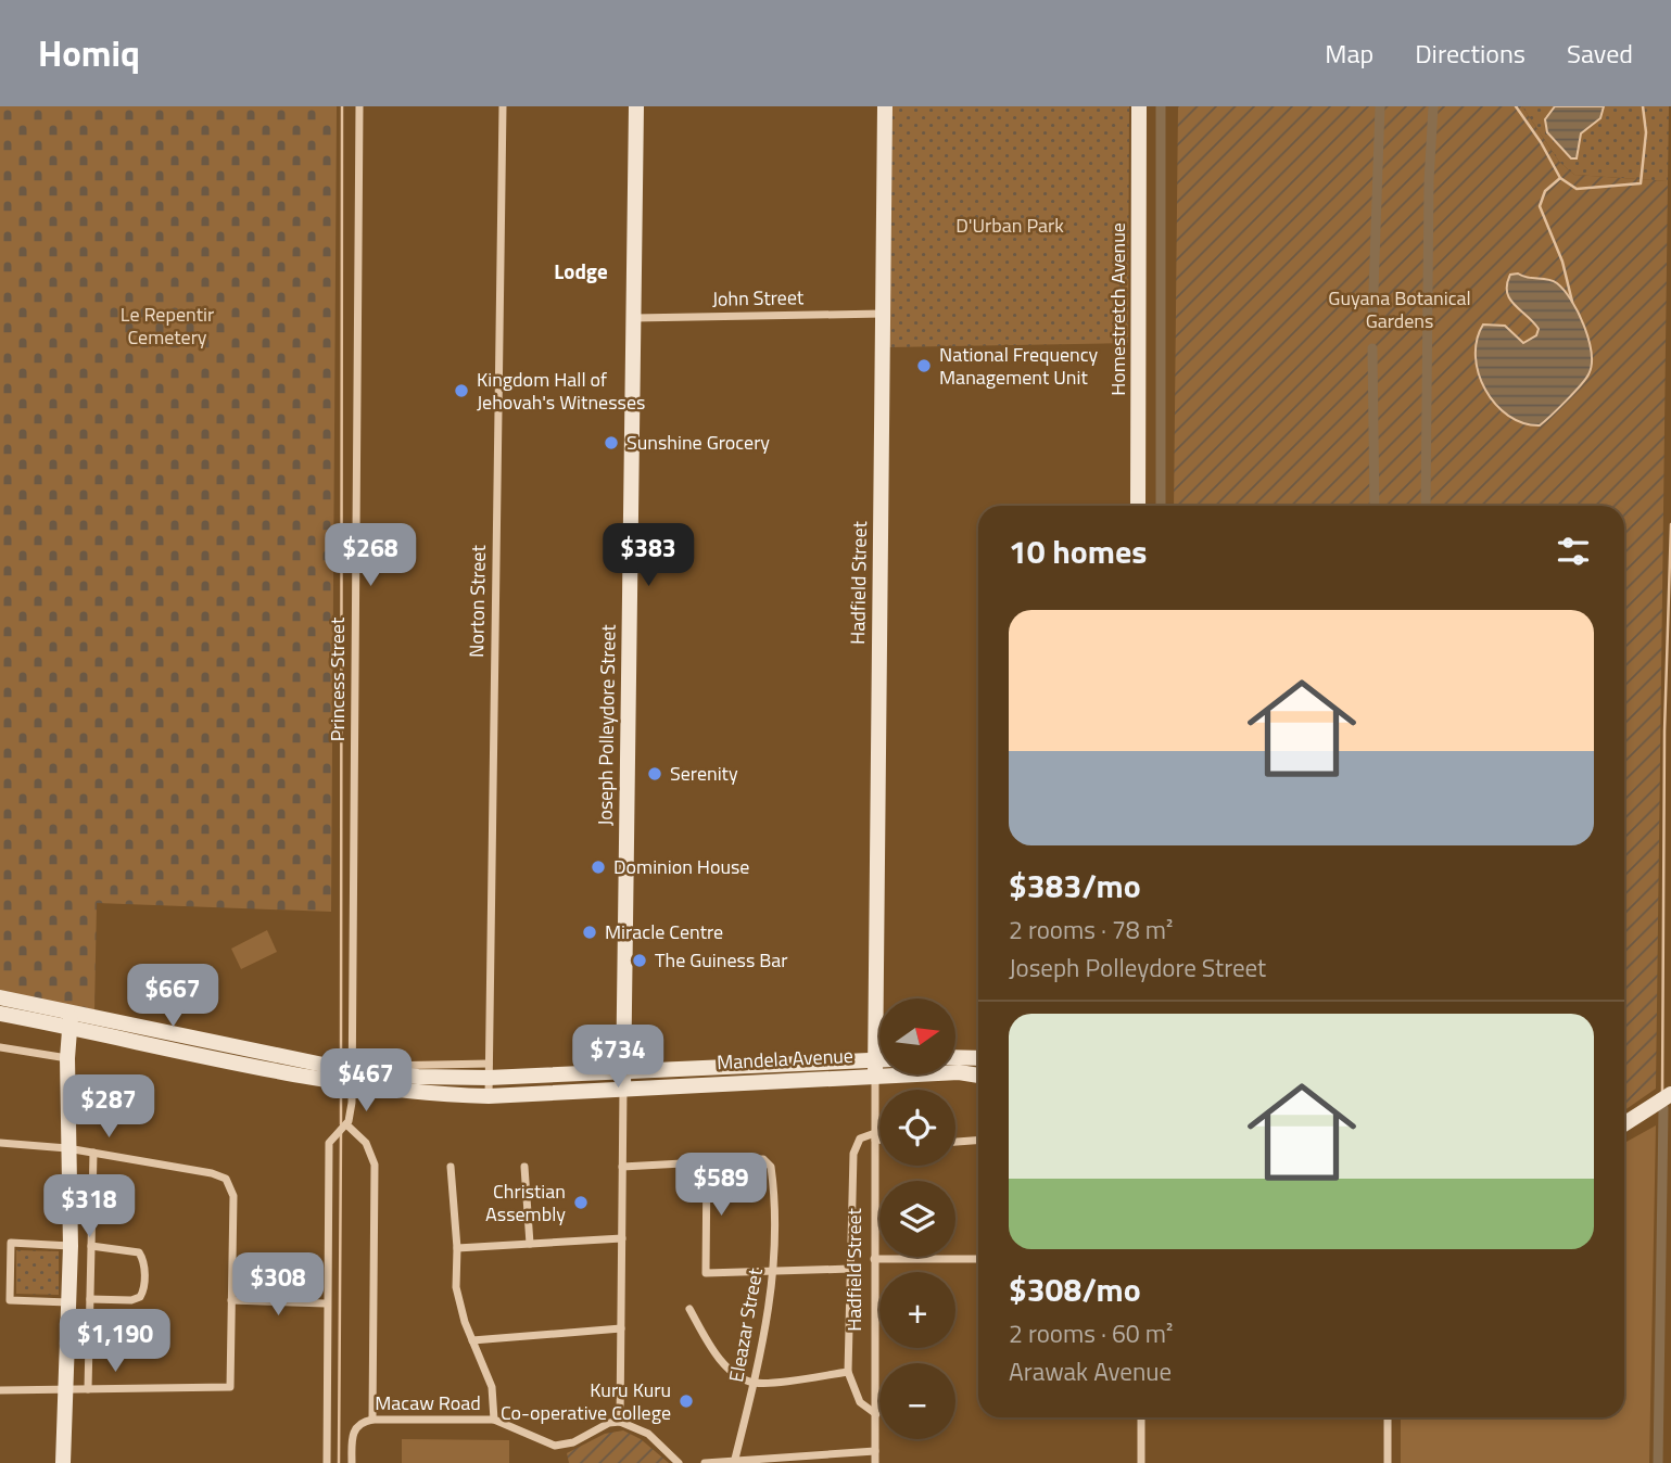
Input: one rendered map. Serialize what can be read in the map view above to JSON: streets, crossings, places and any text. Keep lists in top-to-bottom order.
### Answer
{
  "streets": {
    "street": [
      "John Street",
      "Homestretch Avenue",
      "Hadfield Street",
      "Norton Street",
      "Princess Street",
      "Joseph Polleydore Street",
      "Mandela Avenue",
      "Eleazar Street",
      "Macaw Road"
    ]
  },
  "crossings": [
    ["John Street", "Hadfield Street"],
    ["John Street", "Joseph Polleydore Street"],
    ["Hadfield Street", "Mandela Avenue"],
    ["Norton Street", "Mandela Avenue"],
    ["Princess Street", "Mandela Avenue"],
    ["Joseph Polleydore Street", "Mandela Avenue"]
  ],
  "districts": ["Lodge"],
  "parks": ["D'Urban Park", "Guyana Botanical Gardens", "Le Repentir Cemetery"],
  "places": [
    "National Frequency Management Unit",
    "Kingdom Hall of Jehovah's Witnesses",
    "Sunshine Grocery",
    "Serenity",
    "Dominion House",
    "Miracle Centre",
    "The Guiness Bar",
    "Christian Assembly",
    "Kuru Kuru Co-operative College"
  ],
  "north": "right",
  "page": {
    "header": "Homiq",
    "nav": ["Map", "Directions", "Saved"],
    "heading": "10 homes",
    "price": [
      "$268",
      "$383",
      "$667",
      "$734",
      "$467",
      "$287",
      "$589",
      "$318",
      "$308",
      "$1,190"
    ],
    "list": [
      {
        "name": "$383/mo",
        "note": "2 rooms · 78 m² · Joseph Polleydore Street"
      },
      {
        "name": "$308/mo",
        "note": "2 rooms · 60 m² · Arawak Avenue"
      }
    ],
    "map_buttons": ["+", "−"]
  }
}
